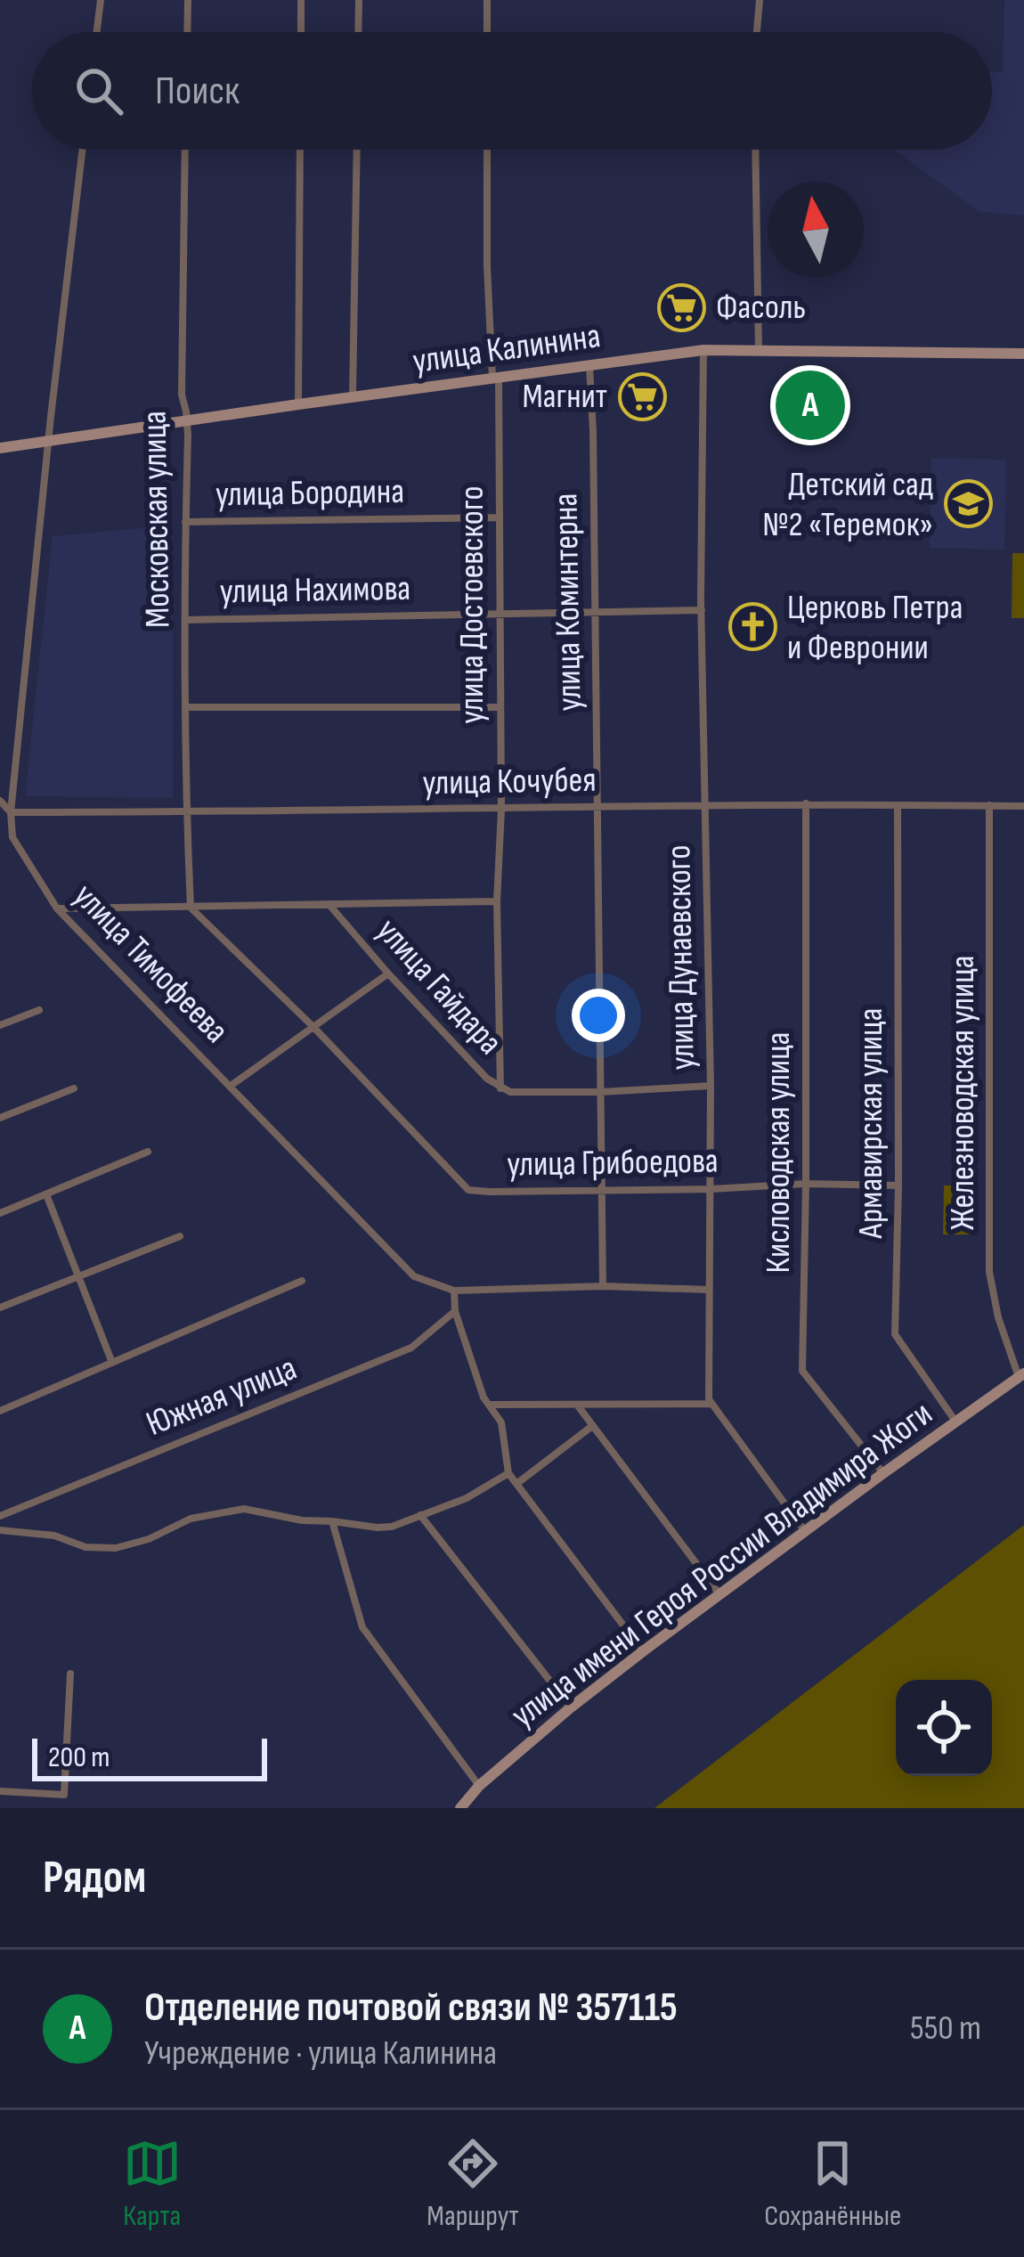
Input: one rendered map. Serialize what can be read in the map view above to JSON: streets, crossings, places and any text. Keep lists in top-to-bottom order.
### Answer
{
  "streets": {
    "main road": ["улица Калинина", "улица имени Героя России Владимира Жоги"],
    "street": [
      "улица Бородина",
      "Московская улица",
      "улица Нахимова",
      "улица Коминтерна",
      "улица Достоевского",
      "улица Кочубея",
      "улица Дунаевского",
      "улица Тимофеева",
      "улица Гайдара",
      "Железноводская улица",
      "Армавирская улица",
      "Кисловодская улица",
      "улица Грибоедова",
      "Южная улица"
    ]
  },
  "crossings": [
    ["улица Калинина", "Московская улица"],
    ["улица Калинина", "улица Коминтерна"],
    ["улица Калинина", "улица Достоевского"],
    ["улица Калинина", "улица Дунаевского"],
    ["улица Калинина", "улица Тимофеева"],
    ["улица Бородина", "Московская улица"],
    ["улица Бородина", "улица Достоевского"],
    ["Московская улица", "улица Нахимова"],
    ["Московская улица", "улица Кочубея"],
    ["Московская улица", "улица Грибоедова"],
    ["улица Нахимова", "улица Коминтерна"],
    ["улица Нахимова", "улица Достоевского"],
    ["улица Нахимова", "улица Дунаевского"],
    ["улица Коминтерна", "улица Кочубея"],
    ["улица Коминтерна", "улица Тимофеева"],
    ["улица Коминтерна", "улица Гайдара"],
    ["улица Коминтерна", "улица Грибоедова"],
    ["улица Достоевского", "улица Кочубея"],
    ["улица Достоевского", "улица Гайдара"],
    ["улица Кочубея", "улица Дунаевского"],
    ["улица Кочубея", "улица Тимофеева"],
    ["улица Кочубея", "Железноводская улица"],
    ["улица Кочубея", "Армавирская улица"],
    ["улица Кочубея", "Кисловодская улица"],
    ["улица Дунаевского", "улица Тимофеева"],
    ["улица Дунаевского", "улица Гайдара"],
    ["улица Дунаевского", "улица Грибоедова"],
    ["Железноводская улица", "улица имени Героя России Владимира Жоги"],
    ["Армавирская улица", "улица Грибоедова"],
    ["Армавирская улица", "улица имени Героя России Владимира Жоги"],
    ["Кисловодская улица", "улица Грибоедова"],
    ["Кисловодская улица", "улица имени Героя России Владимира Жоги"]
  ],
  "places": {
    "supermarket": ["Фасоль", "Магнит"],
    "school or university": ["Детский сад №2 «Теремок»"],
    "church": ["Церковь Петра и Февронии"]
  },
  "scale_bar": "200 m",
  "north": "top",
  "page": {
    "search": "Поиск",
    "pins": "A",
    "scale": "200 m",
    "heading": "Рядом",
    "list": [
      {
        "mark": "A",
        "name": "Отделение почтовой связи № 357115",
        "note": "Учреждение · улица Калинина",
        "value": "550 m"
      }
    ],
    "nav": ["Карта", "Маршрут", "Сохранённые"]
  }
}
